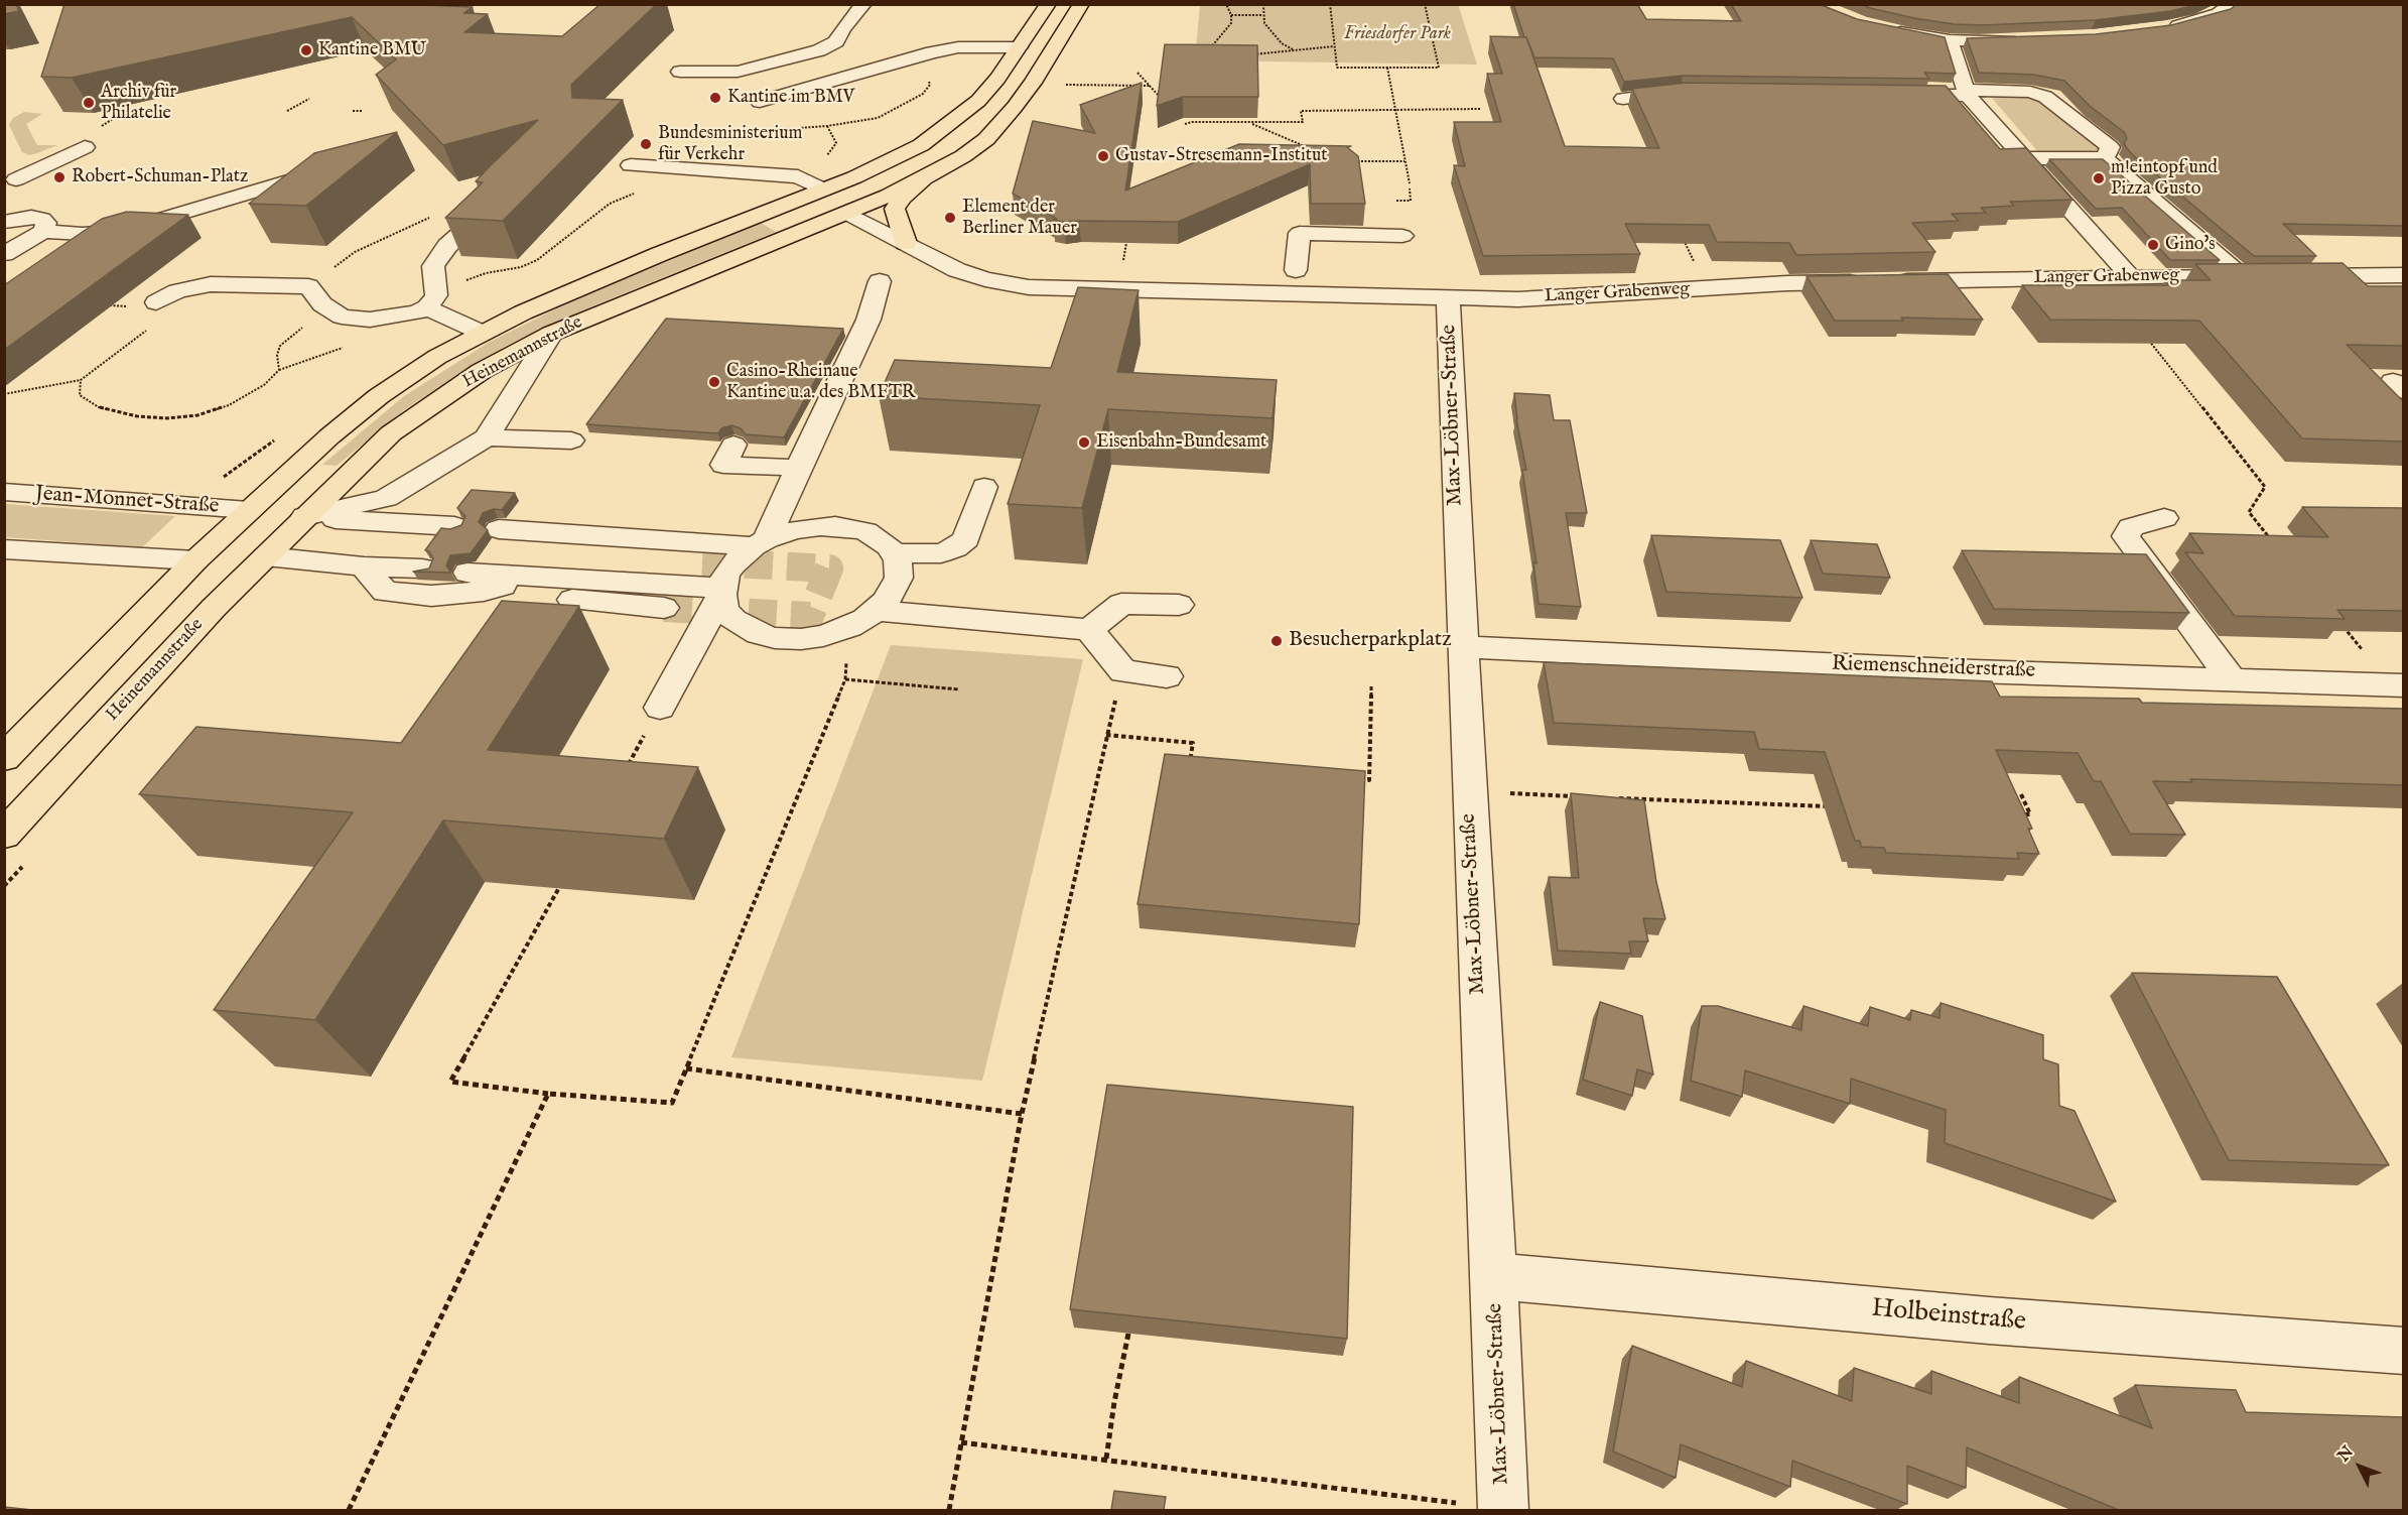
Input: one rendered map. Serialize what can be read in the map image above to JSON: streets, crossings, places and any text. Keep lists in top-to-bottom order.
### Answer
{
  "streets": {
    "main road": ["Heinemannstraße"],
    "street": [
      "Langer Grabenweg",
      "Max-Löbner-Straße",
      "Jean-Monnet-Straße",
      "Riemenschneiderstraße",
      "Holbeinstraße"
    ]
  },
  "crossings": [
    ["Langer Grabenweg", "Heinemannstraße"],
    ["Langer Grabenweg", "Max-Löbner-Straße"],
    ["Heinemannstraße", "Jean-Monnet-Straße"],
    ["Max-Löbner-Straße", "Riemenschneiderstraße"],
    ["Max-Löbner-Straße", "Holbeinstraße"]
  ],
  "parks": ["Friesdorfer Park"],
  "places": [
    "Kantine BMU",
    "Kantine im BMV",
    "Archiv für Philatelie",
    "Bundesministerium für Verkehr",
    "Gustav-Stresemann-Institut",
    "Robert-Schuman-Platz",
    "m!eintopf und Pizza Gusto",
    "Element der Berliner Mauer",
    "Gino's",
    "Casino-Rheinaue Kantine u.a. des BMFTR",
    "Eisenbahn-Bundesamt",
    "Besucherparkplatz"
  ],
  "north": "top left"
}
